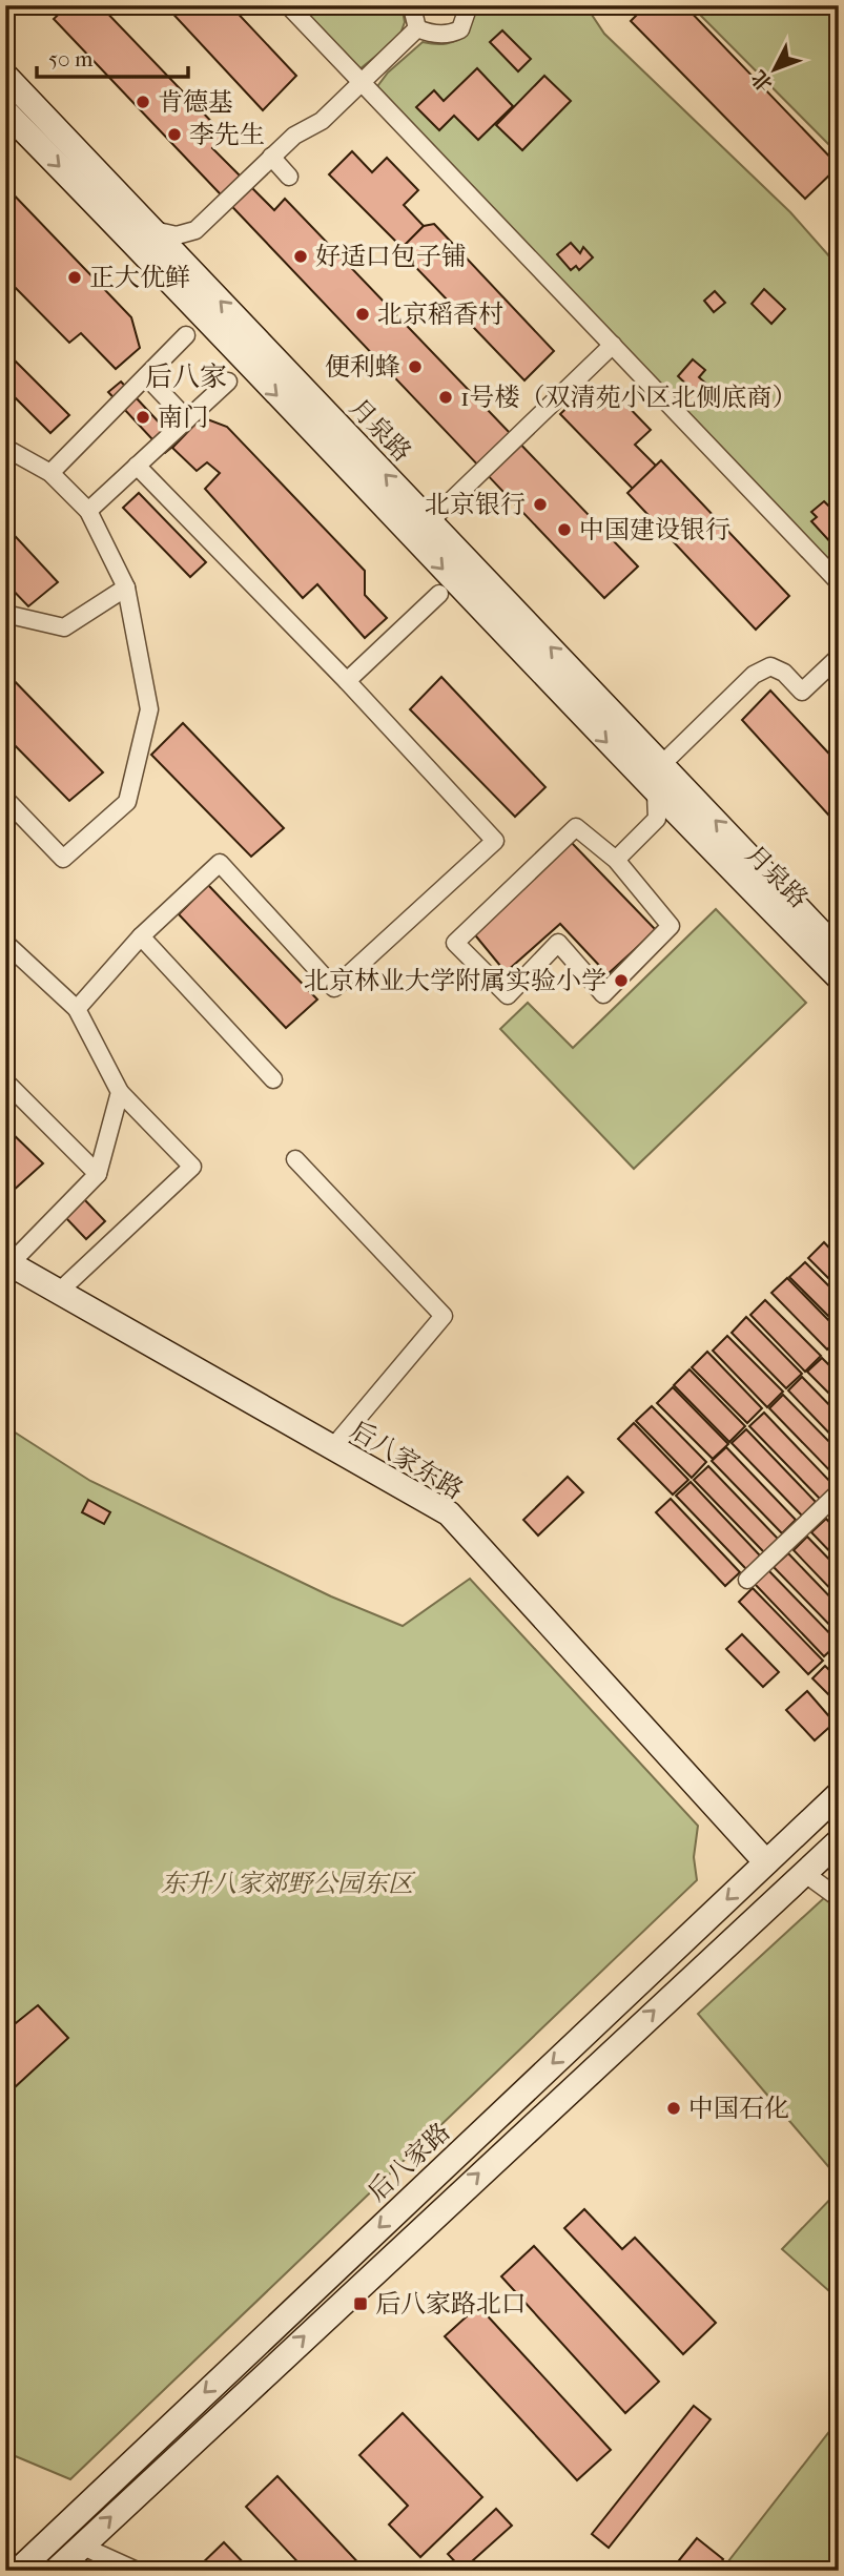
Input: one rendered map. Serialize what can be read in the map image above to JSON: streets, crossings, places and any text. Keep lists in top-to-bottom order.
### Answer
{
  "streets": {
    "main road": ["月泉路", "后八家东路", "后八家路"]
  },
  "crossings": [
    ["后八家东路", "后八家路"]
  ],
  "districts": ["后八家"],
  "parks": ["东升八家郊野公园东区"],
  "places": {
    "other": [
      "肯德基",
      "李先生",
      "好适口包子铺",
      "正大优鲜",
      "北京稻香村",
      "便利蜂",
      "1号楼（双清苑小区北侧底商）",
      "南门",
      "北京银行",
      "中国建设银行",
      "北京林业大学附属实验小学",
      "中国石化"
    ],
    "transit": ["后八家路北口"]
  },
  "scale_bar": "50 m",
  "north": "bottom left"
}
